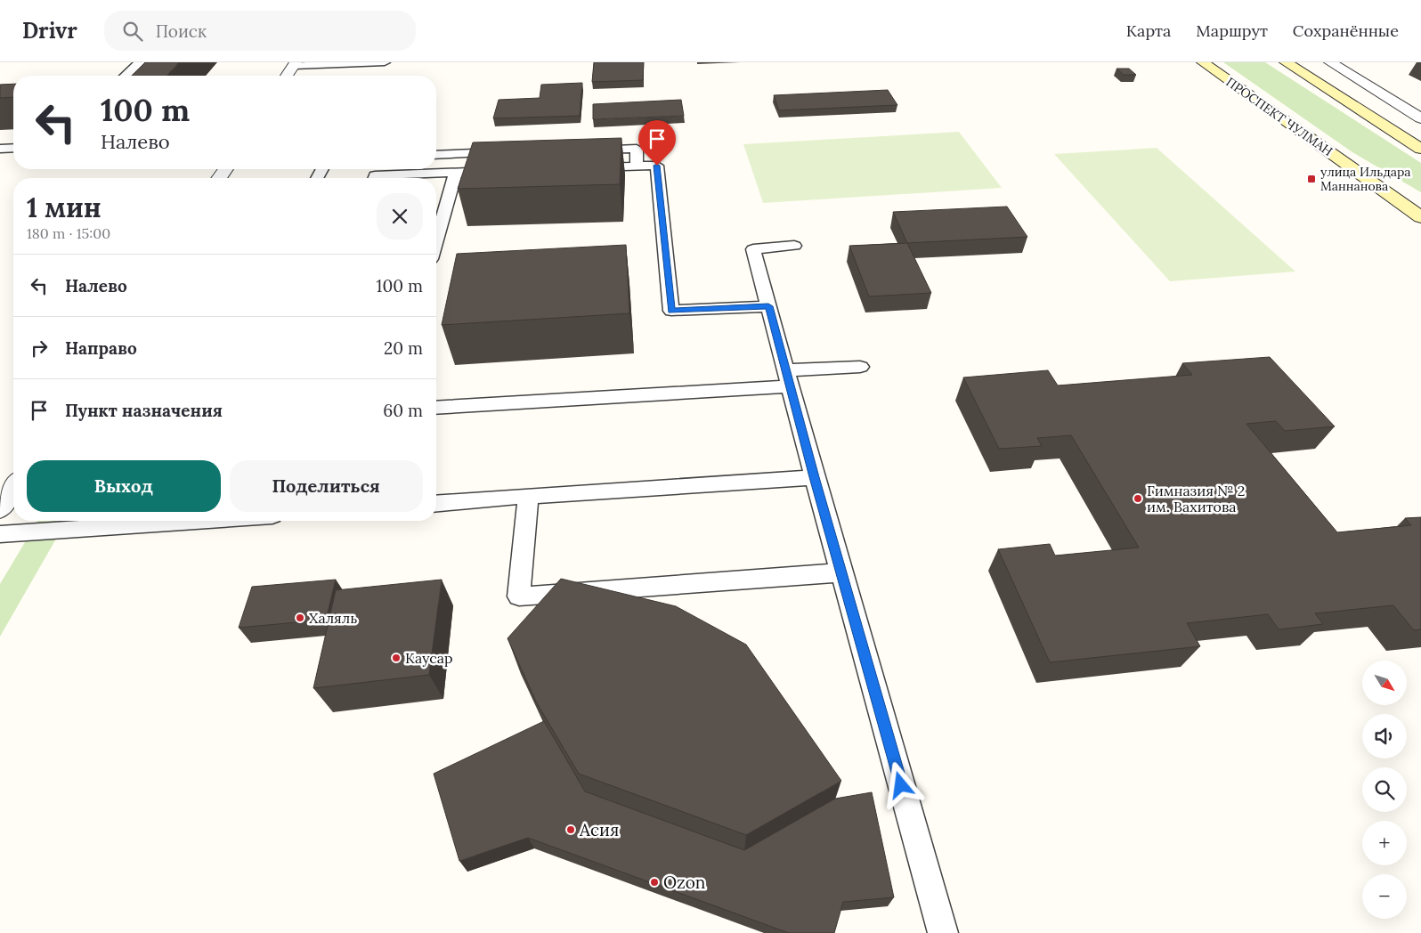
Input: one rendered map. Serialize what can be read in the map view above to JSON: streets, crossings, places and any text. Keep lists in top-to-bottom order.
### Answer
{
  "streets": {
    "main road": ["ПРОСПЕКТ ЧУЛМАН"]
  },
  "places": {
    "transit": ["улица Ильдара Маннанова"],
    "other": [
      "Гимназия № 2 им. Вахитова",
      "Халяль",
      "Каусар",
      "Асия",
      "Ozon"
    ]
  },
  "north": "bottom right",
  "page": {
    "header": "Drivr",
    "search": "Поиск",
    "nav": ["Карта", "Маршрут", "Сохранённые"],
    "turn": ["100 m", "Налево"],
    "heading": ["1 мин", "180 m · 15:00"],
    "list": [
      {
        "name": "Налево",
        "value": "100 m"
      },
      {
        "name": "Направо",
        "value": "20 m"
      },
      {
        "name": "Пункт назначения",
        "value": "60 m"
      }
    ],
    "buttons": ["Выход", "Поделиться"],
    "map_buttons": ["+", "−"]
  }
}
